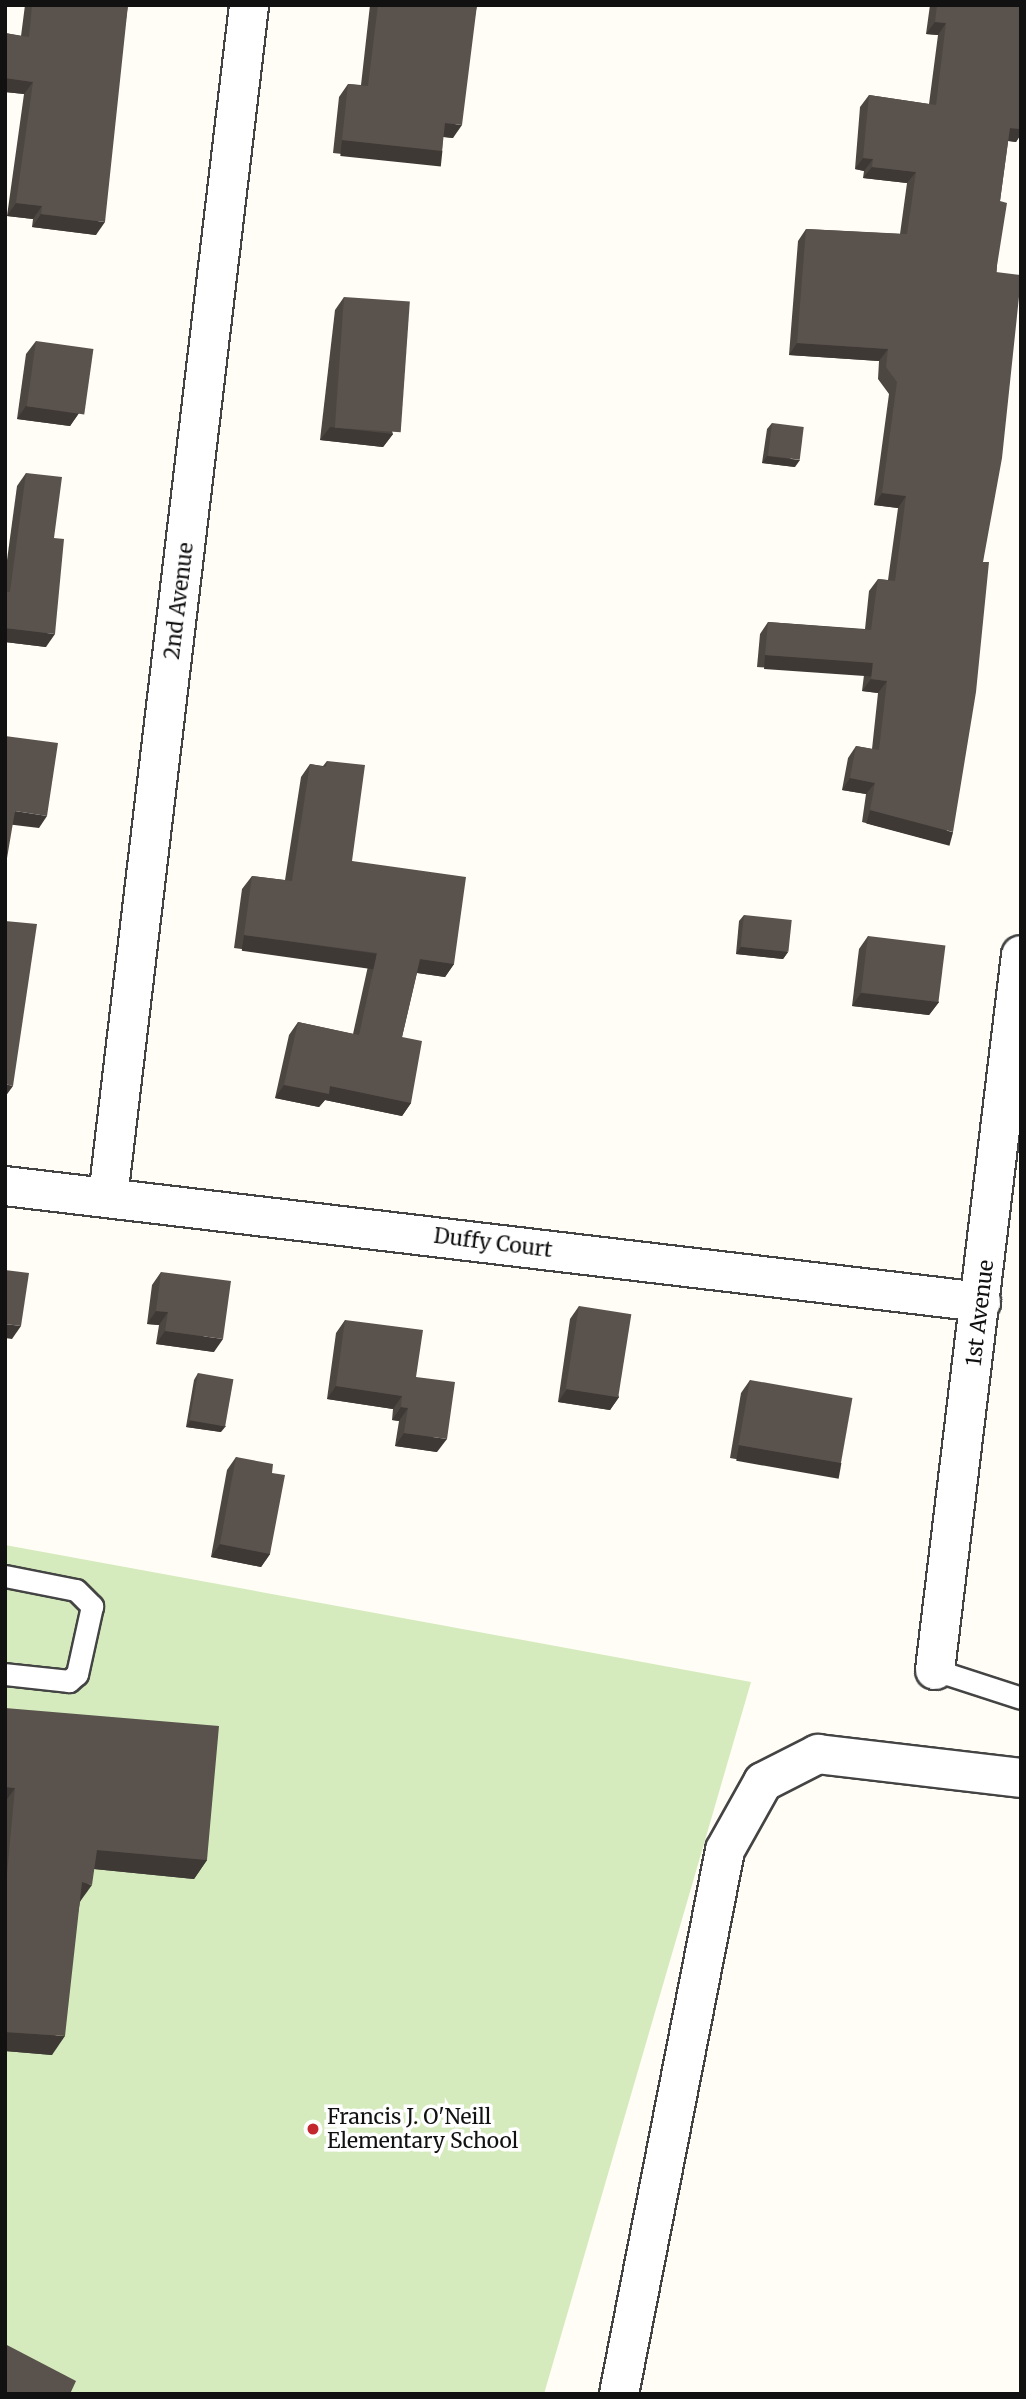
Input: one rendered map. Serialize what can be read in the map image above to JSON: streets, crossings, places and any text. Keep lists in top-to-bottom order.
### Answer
{
  "streets": {
    "street": ["2nd Avenue", "Duffy Court", "1st Avenue"]
  },
  "crossings": [
    ["2nd Avenue", "Duffy Court"],
    ["Duffy Court", "1st Avenue"]
  ],
  "places": ["Francis J. O'Neill Elementary School"]
}
